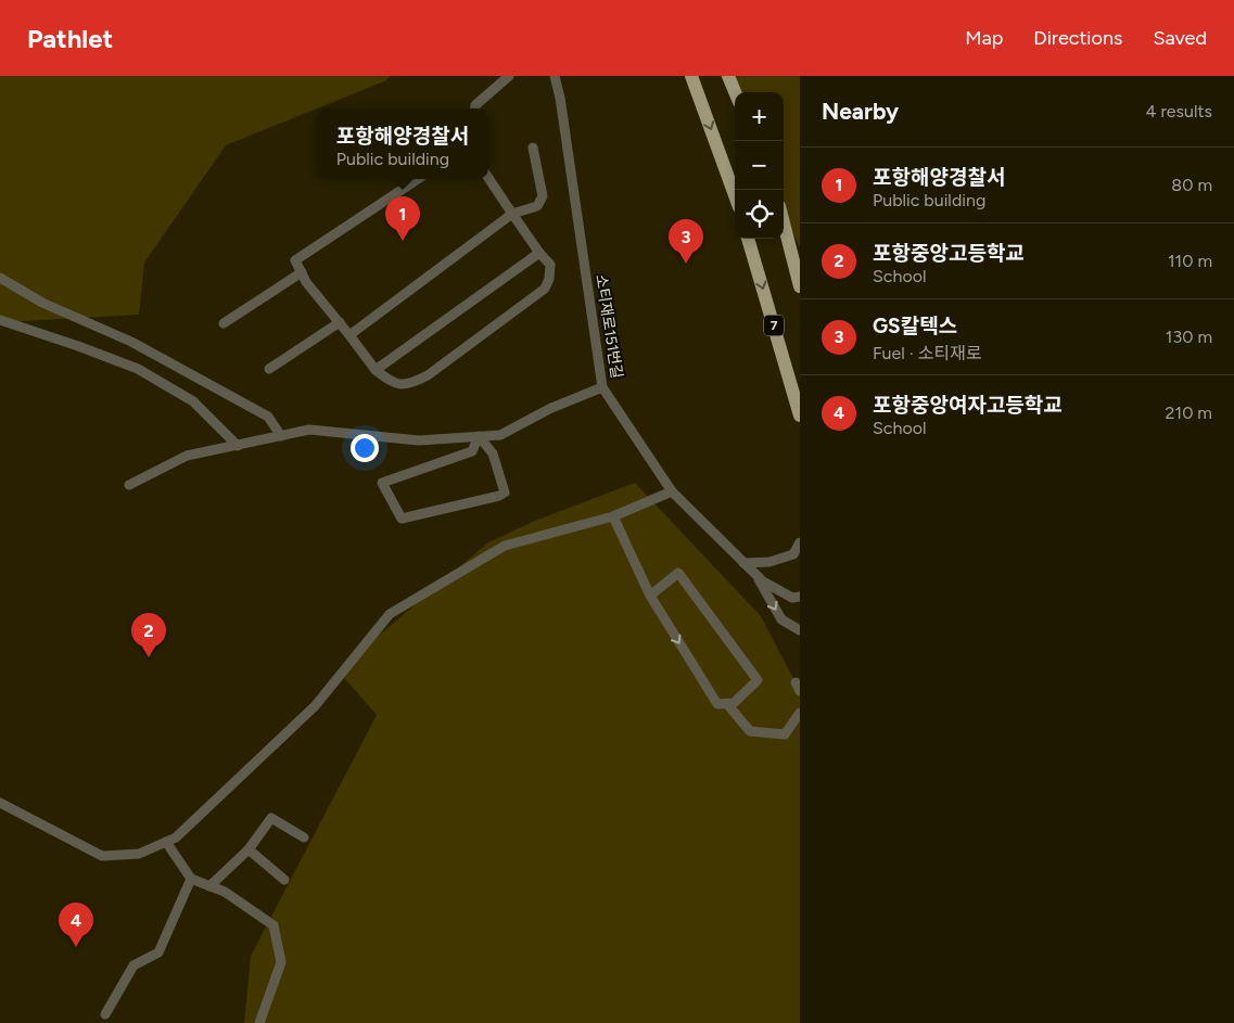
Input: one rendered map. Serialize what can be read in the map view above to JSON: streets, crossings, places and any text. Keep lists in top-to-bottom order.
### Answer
{
  "streets": {
    "main road": ["7"],
    "lane": ["소티재로151번길"]
  },
  "page": {
    "header": "Pathlet",
    "nav": ["Map", "Directions", "Saved"],
    "heading": ["Nearby", "4 results"],
    "map_buttons": ["+", "−"],
    "popup": ["포항해양경찰서", "Public building"],
    "list": [
      {
        "mark": "1",
        "name": "포항해양경찰서",
        "note": "Public building",
        "value": "80 m"
      },
      {
        "mark": "2",
        "name": "포항중앙고등학교",
        "note": "School",
        "value": "110 m"
      },
      {
        "mark": "3",
        "name": "GS칼텍스",
        "note": "Fuel · 소티재로",
        "value": "130 m"
      },
      {
        "mark": "4",
        "name": "포항중앙여자고등학교",
        "note": "School",
        "value": "210 m"
      }
    ],
    "pins": [
      "1",
      "3",
      "2",
      "4"
    ]
  }
}
